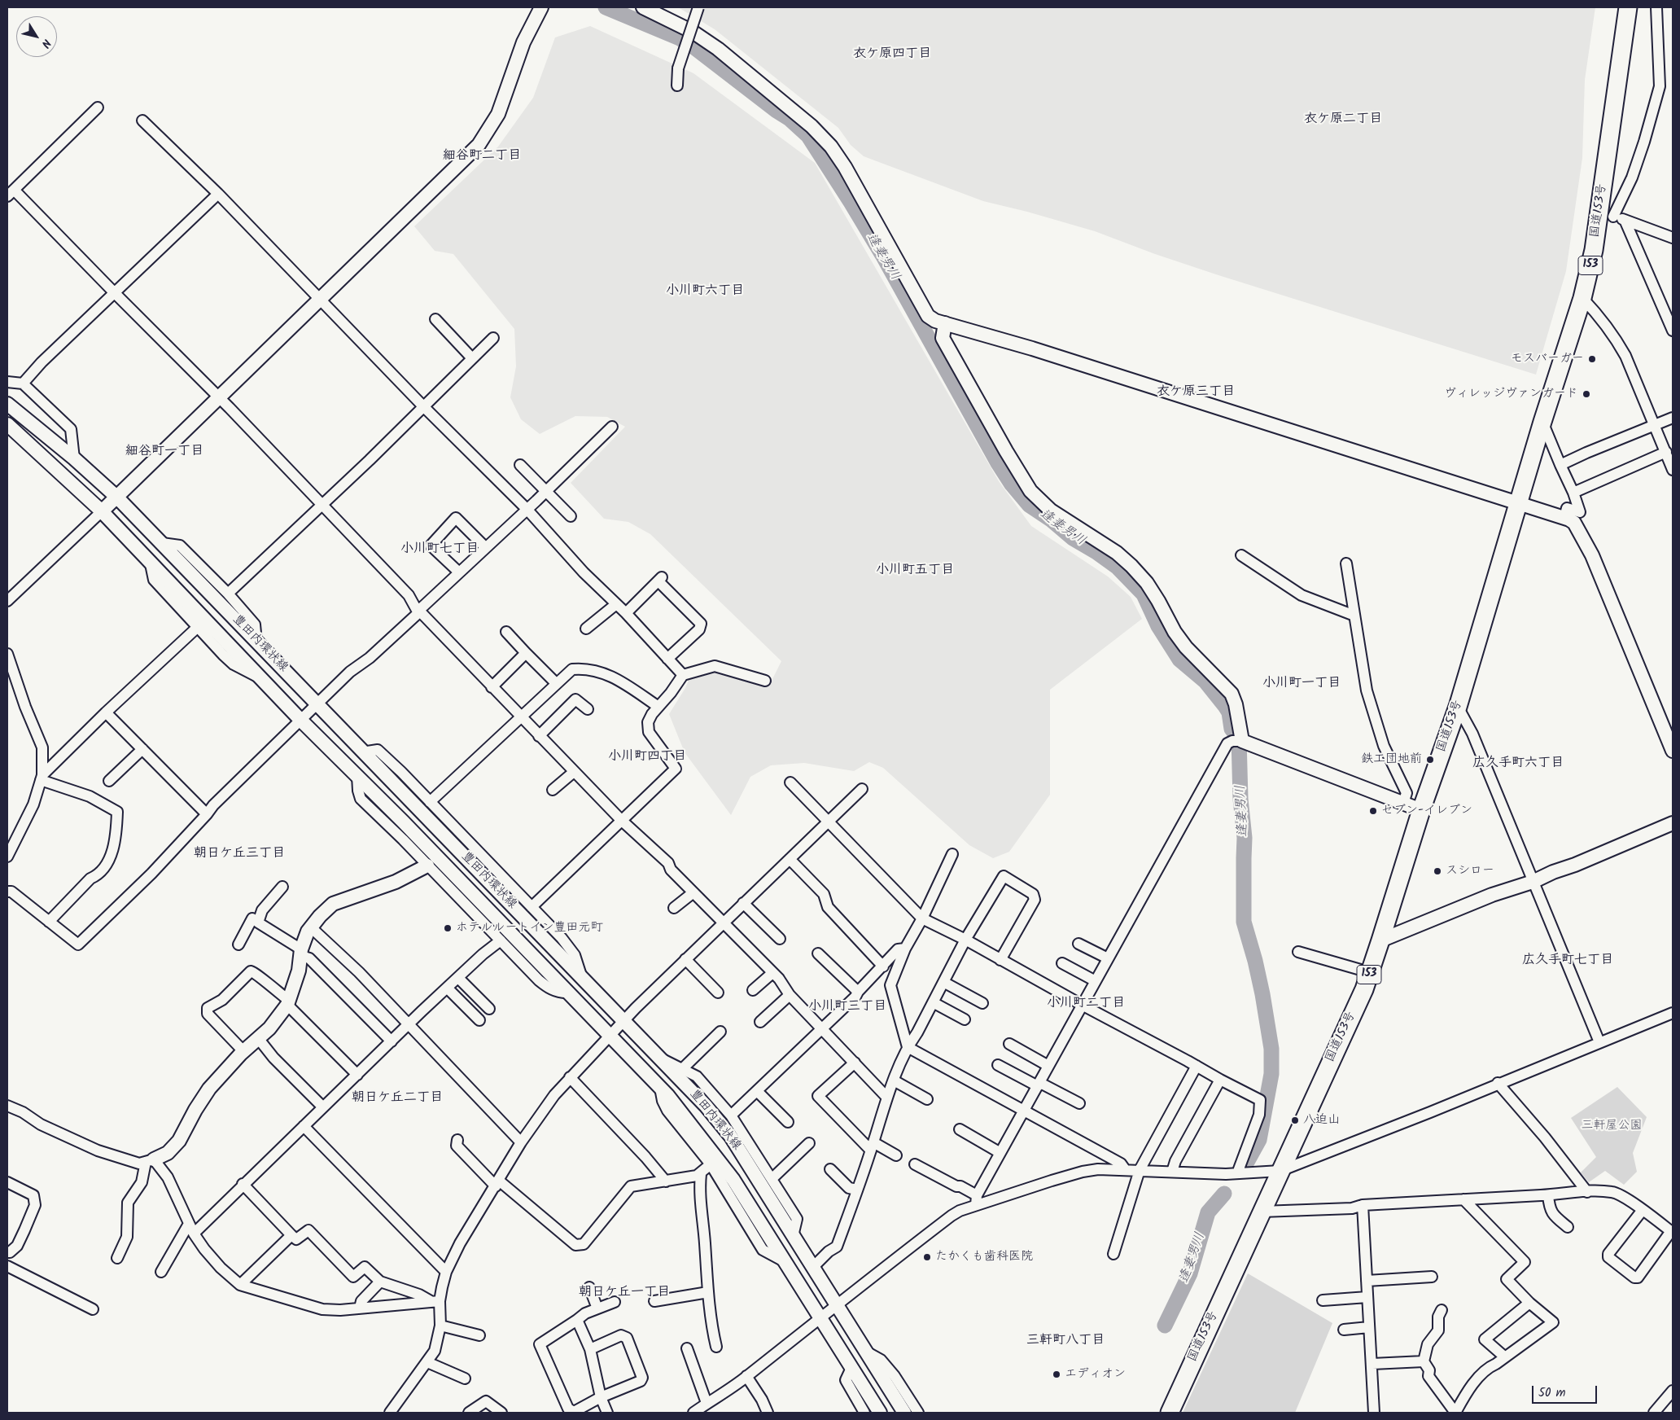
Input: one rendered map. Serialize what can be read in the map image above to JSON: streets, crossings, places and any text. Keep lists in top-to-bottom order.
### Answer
{
  "streets": {
    "highway": ["国道153号", "153"],
    "street": ["豊田内環状線"]
  },
  "districts": [
    "衣ケ原四丁目",
    "衣ケ原二丁目",
    "細谷町二丁目",
    "小川町六丁目",
    "衣ケ原三丁目",
    "細谷町一丁目",
    "小川町七丁目",
    "小川町五丁目",
    "小川町一丁目",
    "小川町四丁目",
    "広久手町六丁目",
    "朝日ケ丘三丁目",
    "広久手町七丁目",
    "小川町二丁目",
    "小川町三丁目",
    "朝日ケ丘二丁目",
    "朝日ケ丘一丁目",
    "三軒町八丁目"
  ],
  "water": ["逢妻男川"],
  "parks": ["三軒屋公園"],
  "places": [
    "モスバーガー",
    "ヴィレッジヴァンガード",
    "鉄工団地前",
    "セブン-イレブン",
    "スシロー",
    "ホテルルートイン豊田元町",
    "八迫山",
    "たかくも歯科医院",
    "エディオン"
  ],
  "scale_bar": "50 m",
  "north": "bottom right"
}
